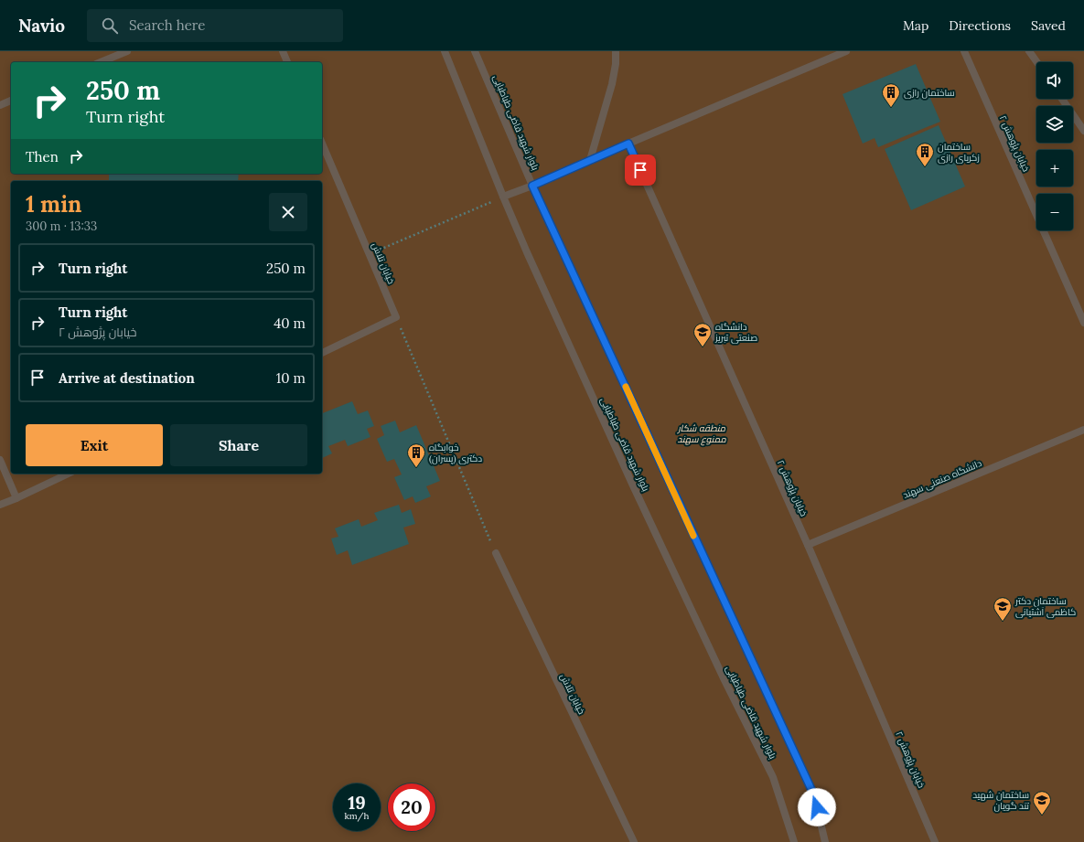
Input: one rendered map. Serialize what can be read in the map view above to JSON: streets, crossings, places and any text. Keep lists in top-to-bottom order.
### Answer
{
  "streets": {
    "lane": [
      "بلوار شهید قاضی طباطبایی",
      "خیابان پژوهش ۲",
      "خیابان تلاش",
      "دانشگاه صنعنی سهند"
    ]
  },
  "crossings": [
    ["خیابان پژوهش ۲", "دانشگاه صنعنی سهند"]
  ],
  "parks": ["منطقه شکار ممنوع سهند"],
  "places": {
    "building": ["ساختمان رازی", "ساختمان زکریای رازی", "خوابگاه دکتری (پسران)"],
    "school or university": ["دانشگاه صنعتی تبریز", "ساختمان دکتر کاظمی آشتیانی", "ساختمان شهید تند گویان"]
  },
  "page": {
    "header": "Navio",
    "search": "Search here",
    "nav": ["Map", "Directions", "Saved"],
    "map_buttons": ["+", "−"],
    "turn": ["250 m", "Turn right"],
    "then": "Then",
    "heading": ["1 min", "300 m · 13:33"],
    "list": [
      {
        "name": "Turn right",
        "value": "250 m"
      },
      {
        "name": "Turn right",
        "note": "خیابان پژوهش ۲",
        "value": "40 m"
      },
      {
        "name": "Arrive at destination",
        "value": "10 m"
      }
    ],
    "buttons": ["Exit", "Share"],
    "speed": "19 km/h",
    "limit": "20"
  }
}
